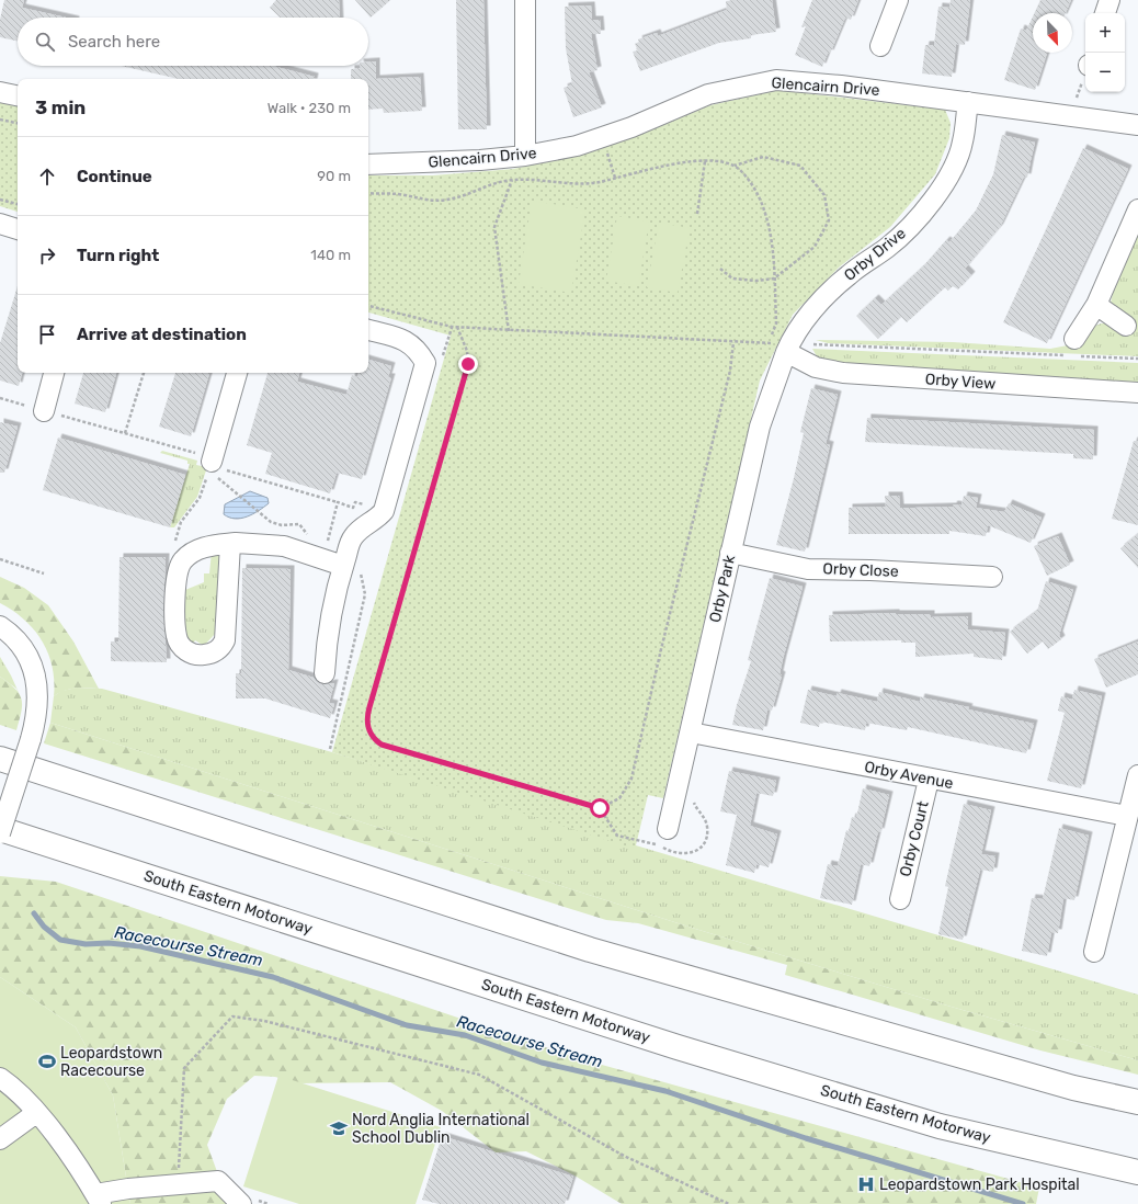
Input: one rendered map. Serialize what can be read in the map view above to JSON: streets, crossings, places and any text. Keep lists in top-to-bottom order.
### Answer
{
  "streets": {
    "highway": ["South Eastern Motorway"],
    "street": [
      "Glencairn Drive",
      "Orby Drive",
      "Orby View",
      "Orby Close",
      "Orby Park",
      "Orby Avenue",
      "Orby Court"
    ]
  },
  "crossings": [
    ["Glencairn Drive", "Orby Drive"],
    ["Orby Drive", "Orby View"],
    ["Orby Drive", "Orby Park"],
    ["Orby View", "Orby Park"],
    ["Orby Close", "Orby Park"],
    ["Orby Park", "Orby Avenue"],
    ["Orby Avenue", "Orby Court"]
  ],
  "water": ["Racecourse Stream"],
  "places": {
    "sports": ["Leopardstown Racecourse"],
    "school or university": ["Nord Anglia International School Dublin"],
    "hospital": ["Leopardstown Park Hospital"]
  },
  "north": "bottom right",
  "page": {
    "map_buttons": ["+", "−"],
    "search": "Search here",
    "heading": ["3 min", "Walk · 230 m"],
    "list": [
      ["Continue", "90 m"],
      ["Turn right", "140 m"],
      "Arrive at destination"
    ]
  }
}
